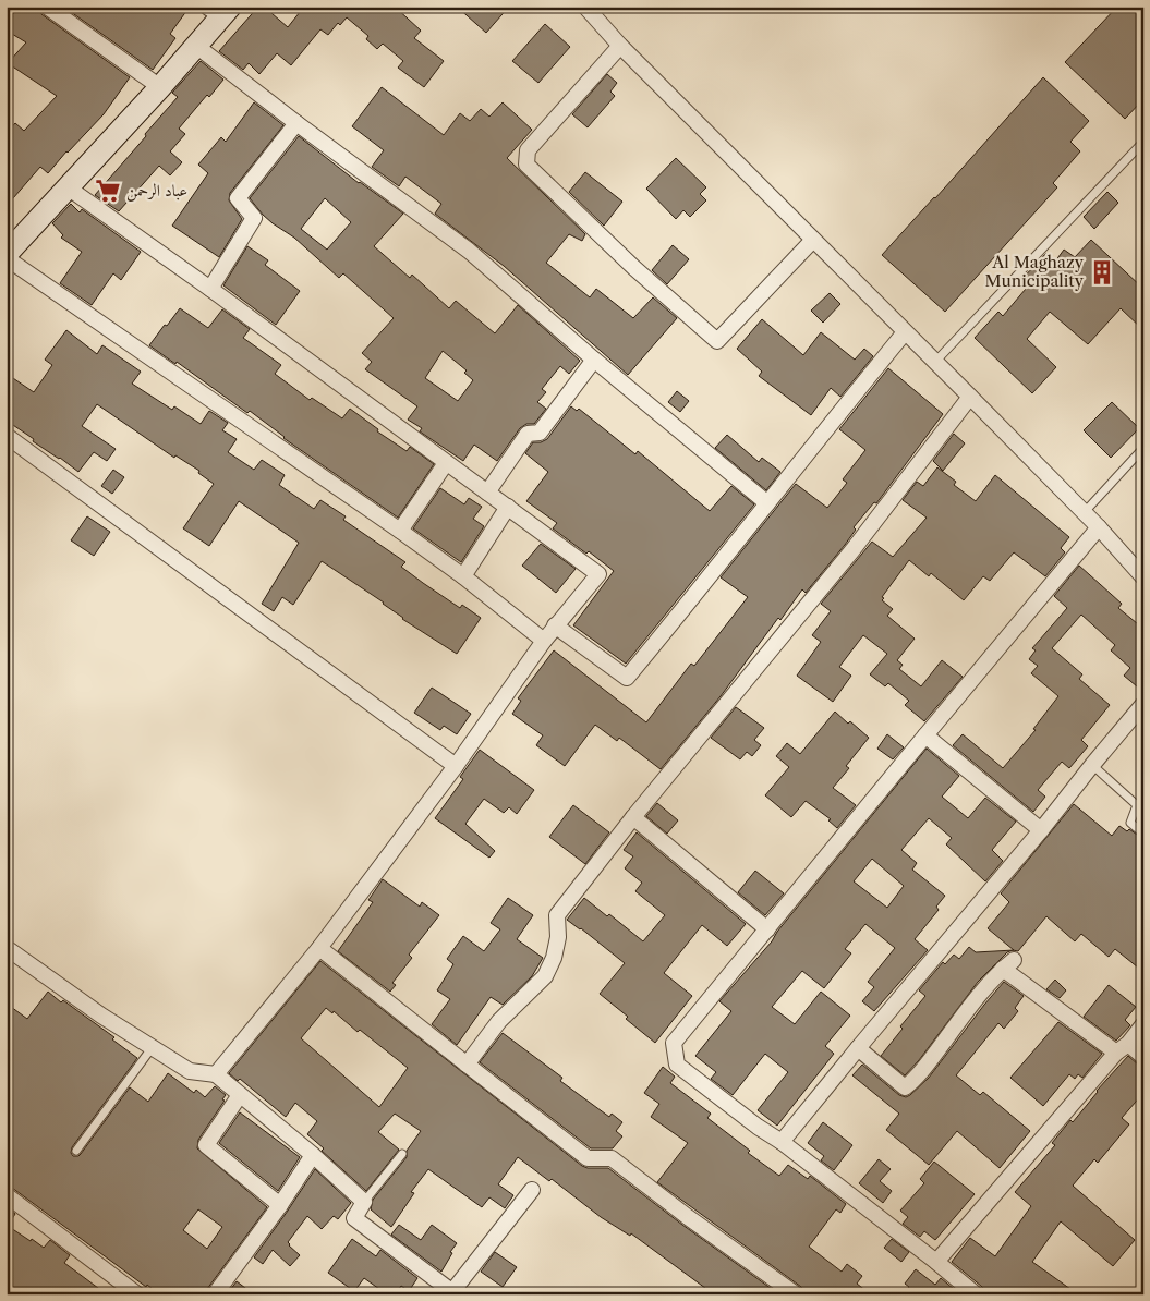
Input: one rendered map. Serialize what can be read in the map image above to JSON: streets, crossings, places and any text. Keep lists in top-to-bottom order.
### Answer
{
  "places": {
    "supermarket": ["عباد الرحمن"],
    "building": ["Al Maghazy Municipality"]
  }
}
